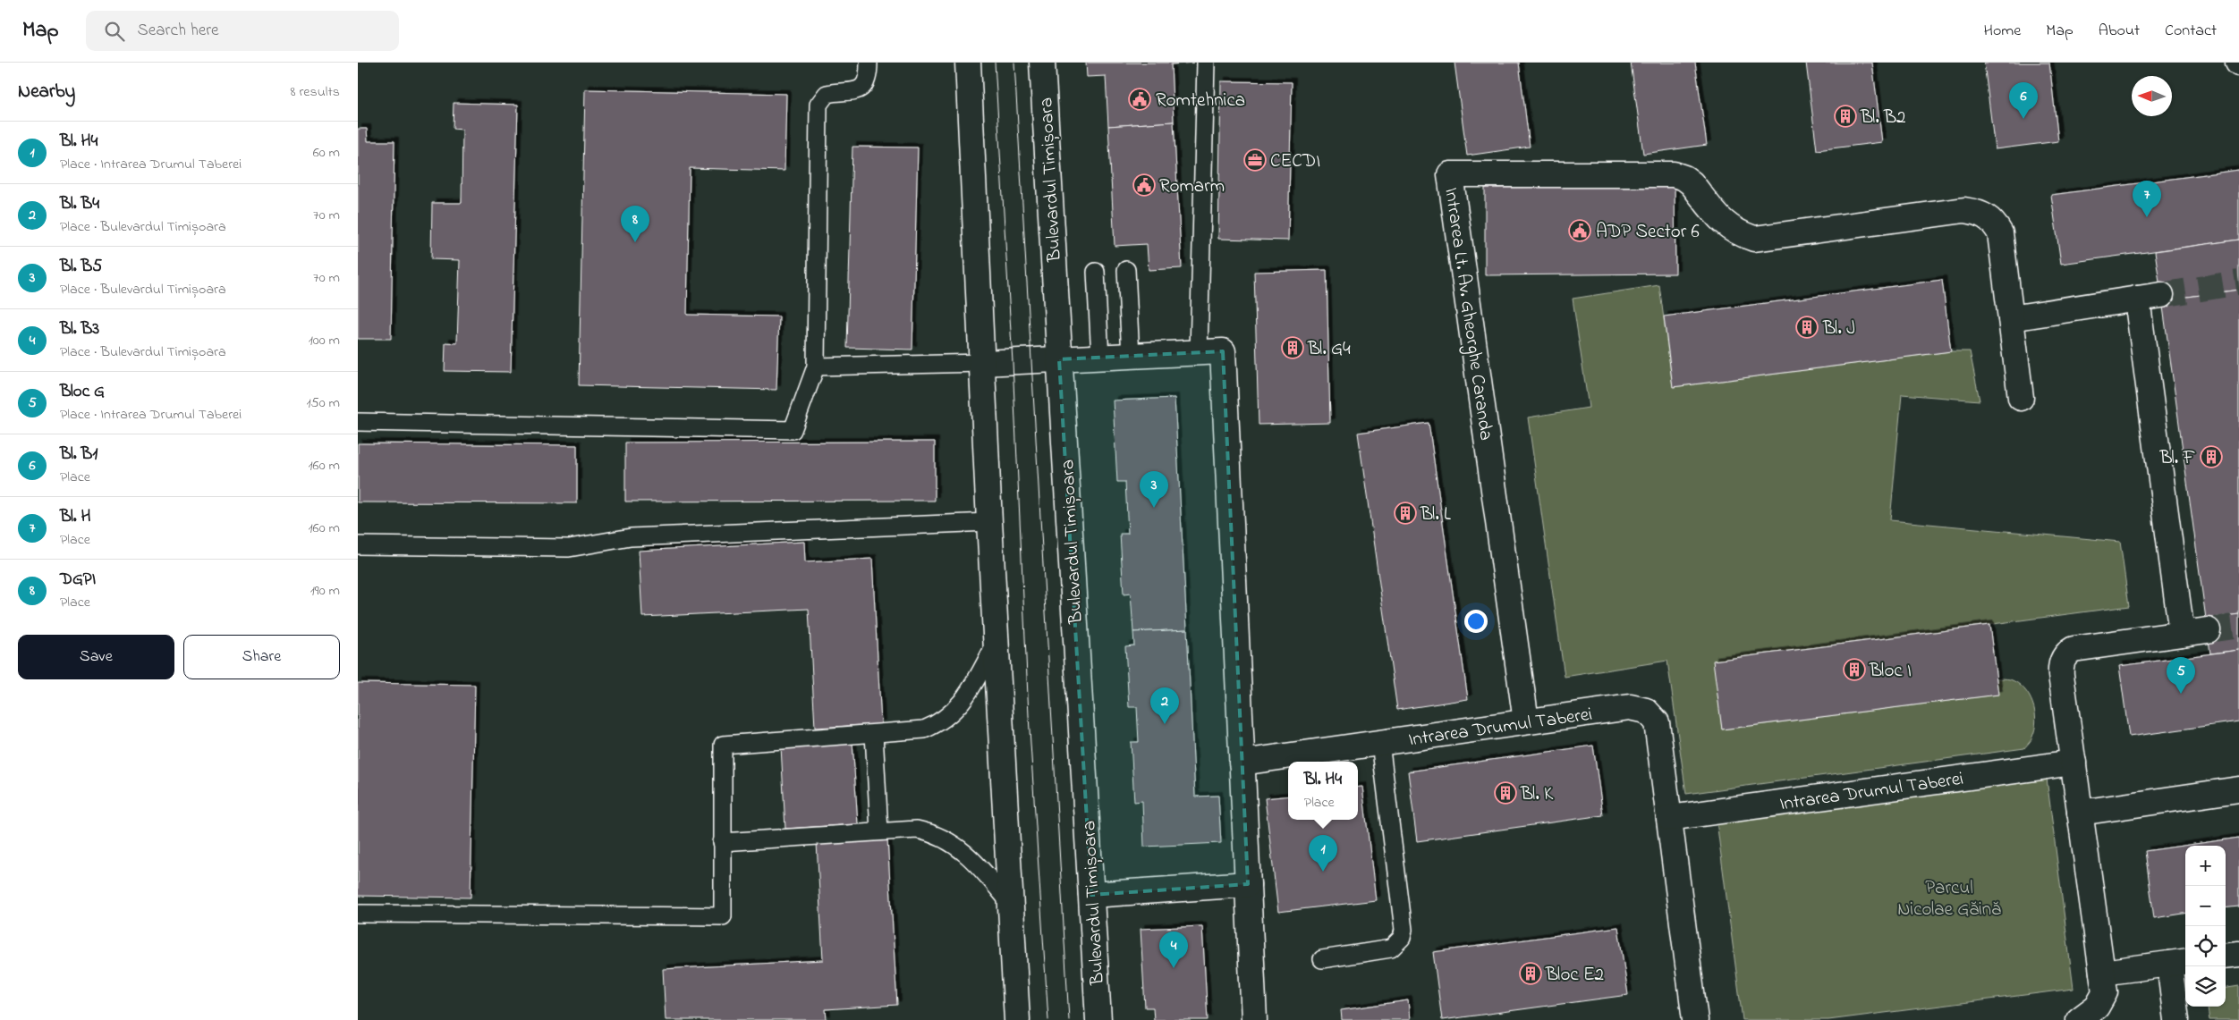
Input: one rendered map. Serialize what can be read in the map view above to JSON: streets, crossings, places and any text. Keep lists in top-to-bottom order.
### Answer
{
  "streets": {
    "street": ["Bulevardul Timișoara", "Intrarea Lt. Av. Gheorghe Caranda", "Intrarea Drumul Taberei"]
  },
  "crossings": [
    ["Intrarea Lt. Av. Gheorghe Caranda", "Intrarea Drumul Taberei"]
  ],
  "parks": ["Parcul Nicolae Găină"],
  "places": {
    "public building": ["Romtehnica", "Romarm", "ADP Sector 6"],
    "building": [
      "Bl. B2",
      "Bl. J",
      "Bl. G4",
      "Bl. F",
      "Bl. L",
      "Bloc I",
      "Bl. K",
      "Bloc E2"
    ],
    "office": ["CECDI"]
  },
  "north": "left",
  "page": {
    "header": "Map",
    "search": "Search here",
    "nav": [
      "Home",
      "Map",
      "About",
      "Contact"
    ],
    "heading": ["Nearby", "8 results"],
    "pins": [
      "6",
      "7",
      "8",
      "3",
      "5",
      "2",
      "1",
      "4"
    ],
    "list": [
      {
        "mark": "1",
        "name": "Bl. H4",
        "note": "Place · Intrarea Drumul Taberei",
        "value": "60 m"
      },
      {
        "mark": "2",
        "name": "Bl. B4",
        "note": "Place · Bulevardul Timișoara",
        "value": "70 m"
      },
      {
        "mark": "3",
        "name": "Bl. B5",
        "note": "Place · Bulevardul Timișoara",
        "value": "70 m"
      },
      {
        "mark": "4",
        "name": "Bl. B3",
        "note": "Place · Bulevardul Timișoara",
        "value": "100 m"
      },
      {
        "mark": "5",
        "name": "Bloc G",
        "note": "Place · Intrarea Drumul Taberei",
        "value": "150 m"
      },
      {
        "mark": "6",
        "name": "Bl. B1",
        "note": "Place",
        "value": "160 m"
      },
      {
        "mark": "7",
        "name": "Bl. H",
        "note": "Place",
        "value": "160 m"
      },
      {
        "mark": "8",
        "name": "DGPI",
        "note": "Place",
        "value": "190 m"
      }
    ],
    "buttons": ["Save", "Share"],
    "popup": ["Bl. H4", "Place"],
    "map_buttons": ["+", "−"]
  }
}
